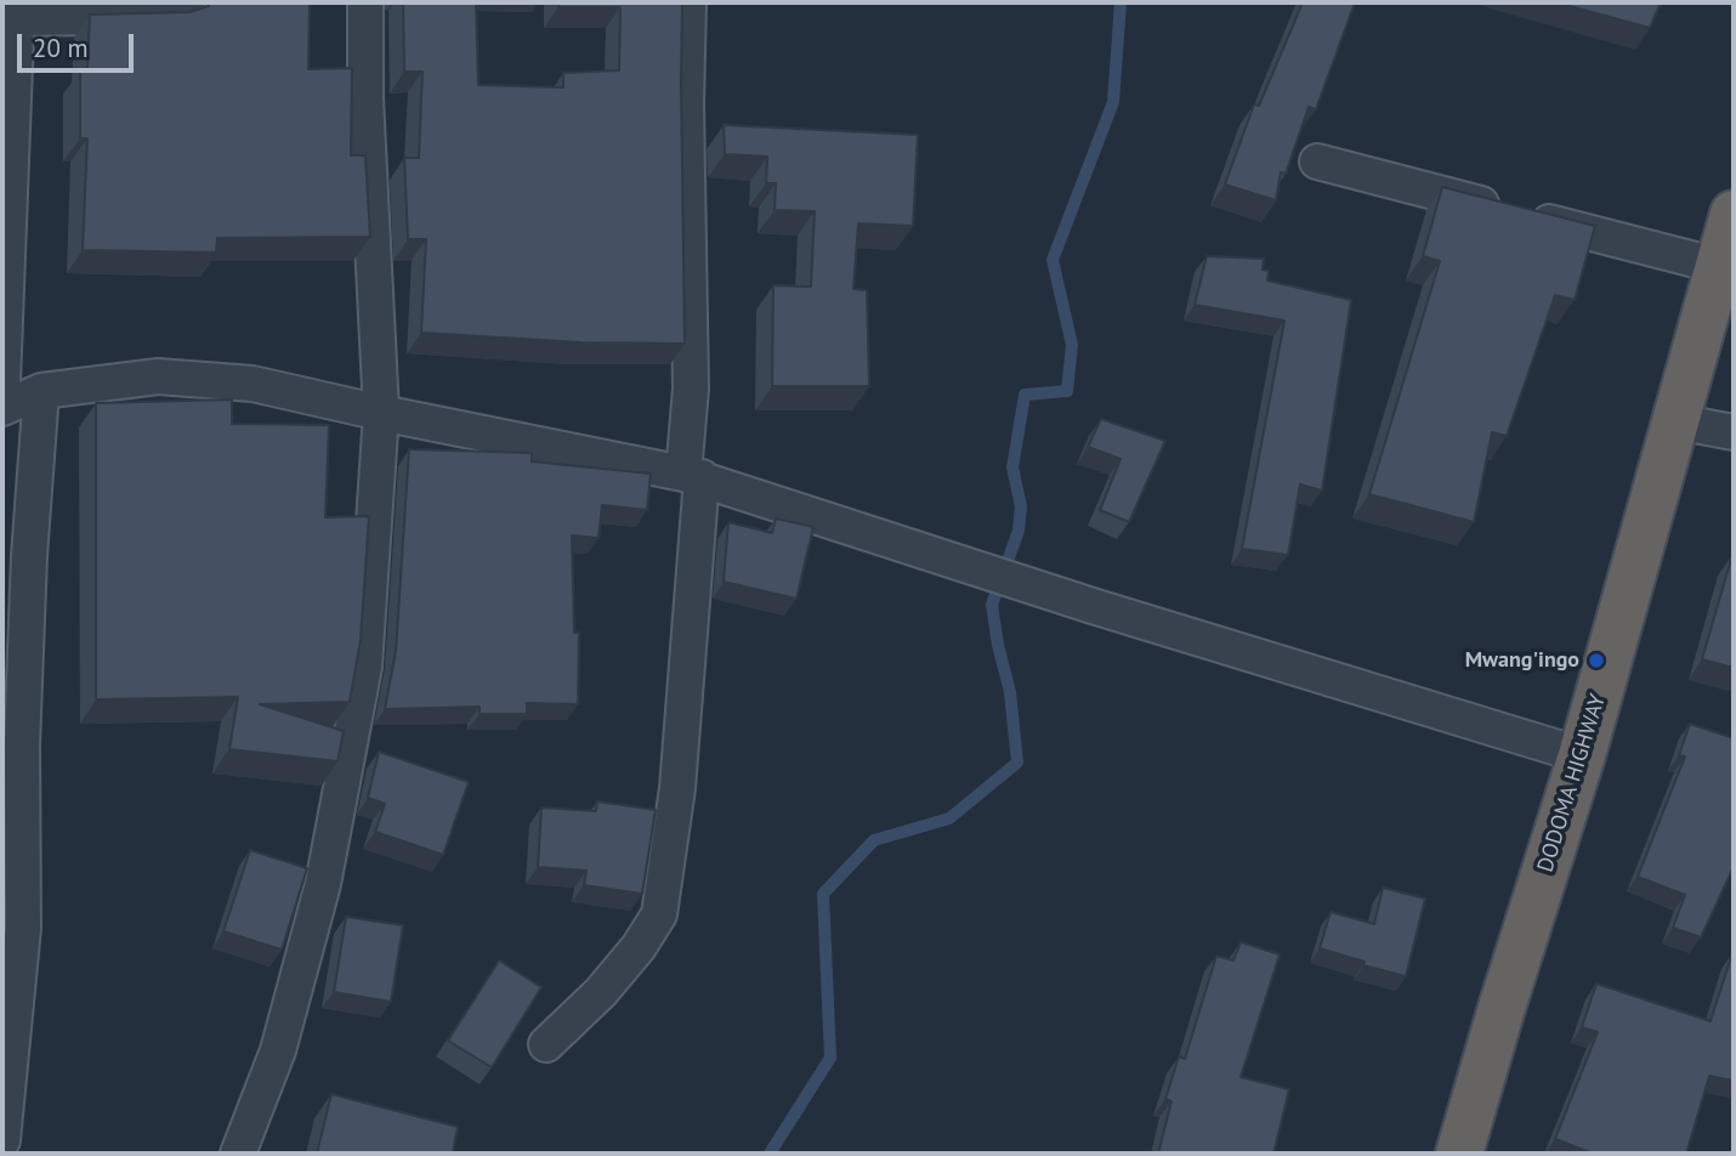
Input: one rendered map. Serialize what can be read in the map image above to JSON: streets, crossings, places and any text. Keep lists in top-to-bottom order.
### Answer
{
  "streets": {
    "highway": ["DODOMA HIGHWAY"]
  },
  "places": ["Mwang'ingo"],
  "scale_bar": "20 m"
}
